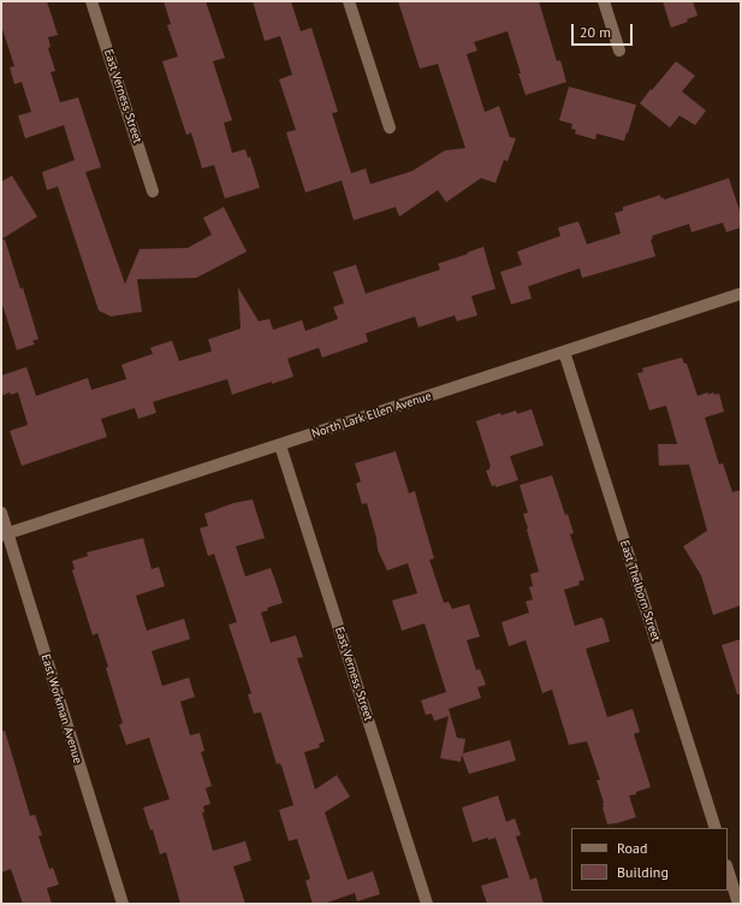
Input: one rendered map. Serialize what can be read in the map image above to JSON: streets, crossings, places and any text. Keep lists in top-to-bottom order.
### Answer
{
  "streets": {
    "street": [
      "East Verness Street",
      "North Lark Ellen Avenue",
      "East Thelborn Street",
      "East Workman Avenue"
    ]
  },
  "crossings": [
    ["East Verness Street", "North Lark Ellen Avenue"],
    ["North Lark Ellen Avenue", "East Thelborn Street"],
    ["North Lark Ellen Avenue", "East Workman Avenue"]
  ],
  "legend": ["Road", "Building"],
  "scale_bar": "20 m"
}
